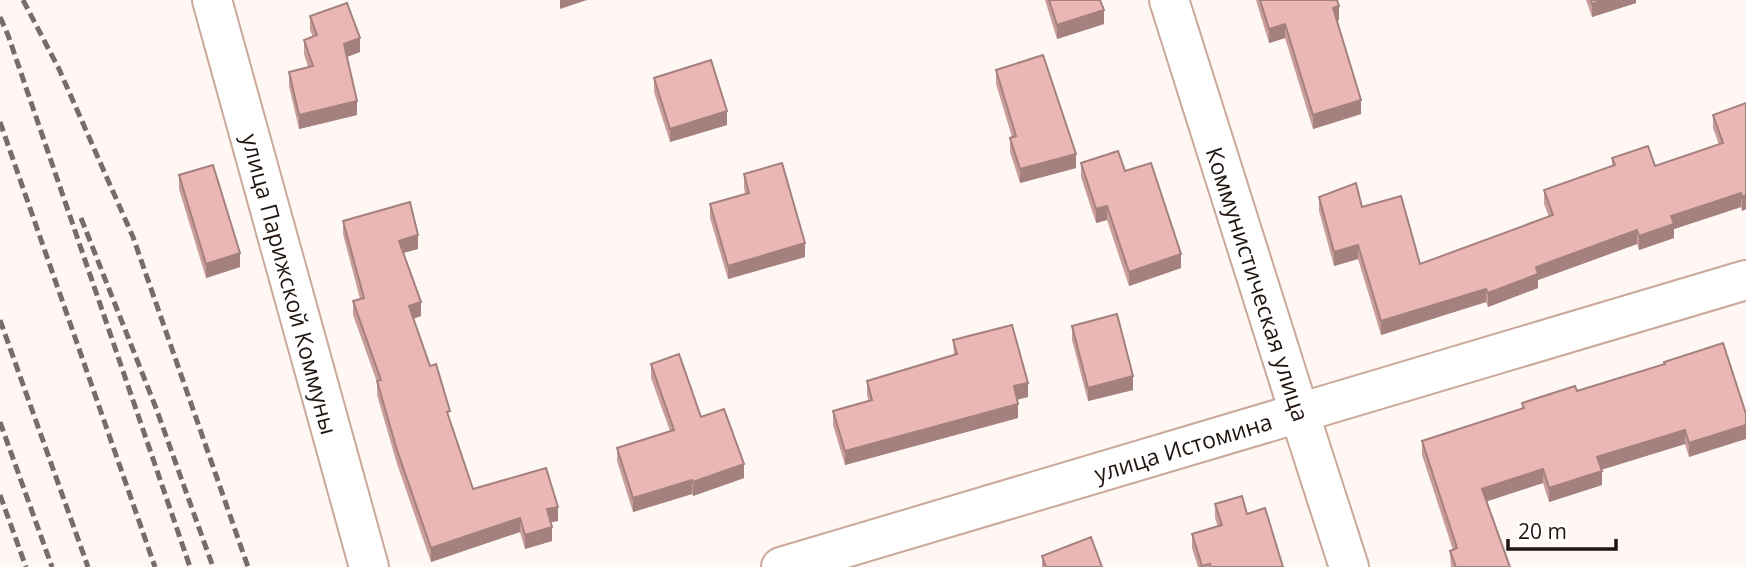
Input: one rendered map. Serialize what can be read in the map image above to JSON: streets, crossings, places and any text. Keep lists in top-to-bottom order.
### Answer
{
  "streets": {
    "street": ["улица Парижской Коммуны", "Коммунистическая улица", "улица Истомина"]
  },
  "crossings": [
    ["Коммунистическая улица", "улица Истомина"]
  ],
  "scale_bar": "20 m"
}
